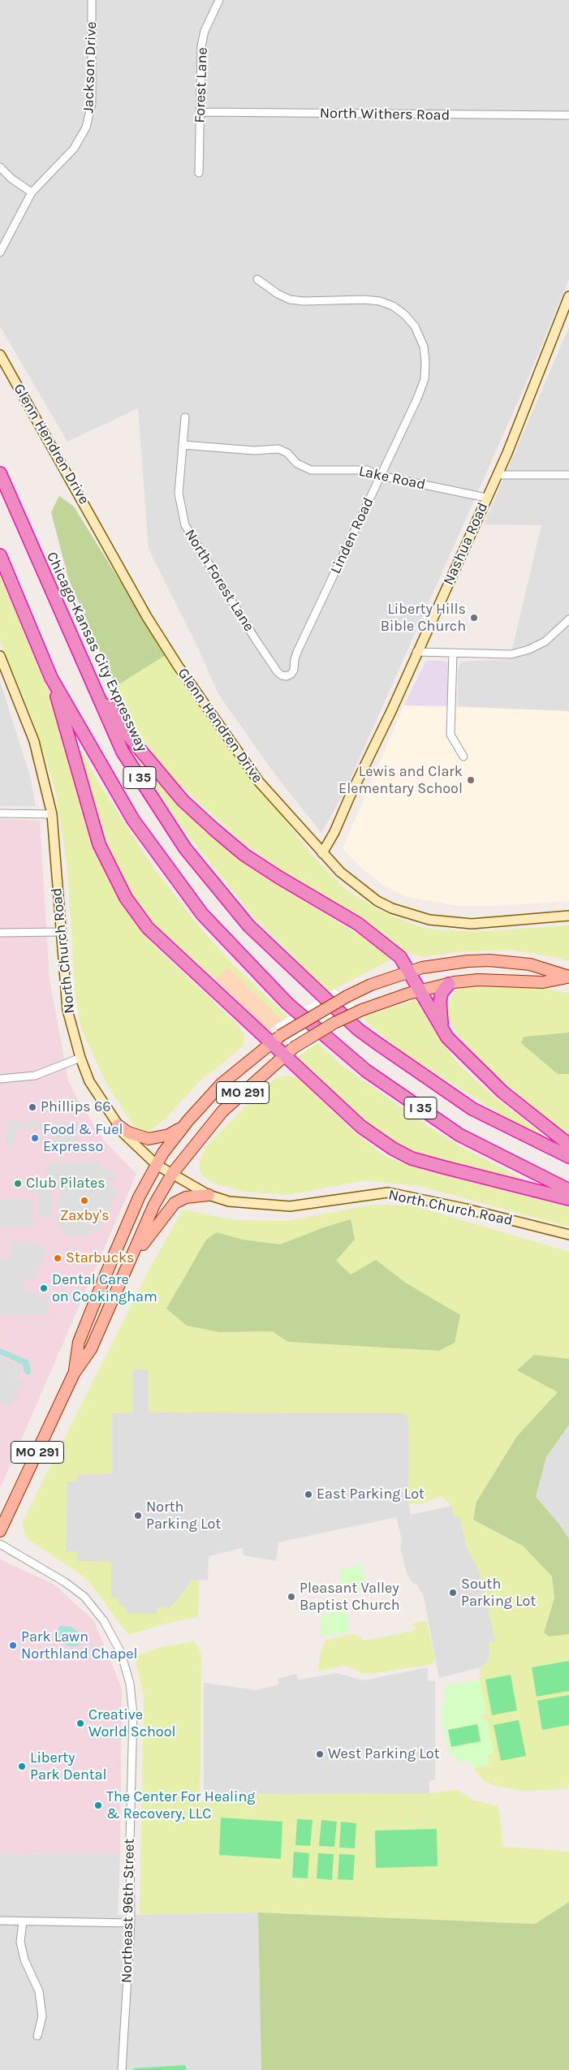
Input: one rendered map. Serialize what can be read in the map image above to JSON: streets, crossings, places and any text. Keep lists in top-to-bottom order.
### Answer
{
  "streets": {
    "highway": ["Chicago-Kansas City Expressway", "I 35"],
    "main road": ["MO 291"],
    "street": [
      "Jackson Drive",
      "Forest Lane",
      "North Withers Road",
      "Glenn Hendren Drive",
      "Lake Road",
      "Linden Road",
      "Nashua Road",
      "North Forest Lane",
      "North Church Road",
      "Northeast 96th Street"
    ]
  },
  "crossings": [
    ["Forest Lane", "North Withers Road"],
    ["Glenn Hendren Drive", "Nashua Road"],
    ["Lake Road", "Linden Road"],
    ["Lake Road", "Nashua Road"],
    ["Lake Road", "North Forest Lane"],
    ["Linden Road", "North Forest Lane"],
    ["North Church Road", "MO 291"]
  ],
  "places": [
    "Liberty Hills Bible Church",
    "Lewis and Clark Elementary School",
    "Phillips 66",
    "Food & Fuel Expresso",
    "Club Pilates",
    "Zaxby's",
    "Starbucks",
    "Dental Care on Cookingham",
    "East Parking Lot",
    "North Parking Lot",
    "South Parking Lot",
    "Pleasant Valley Baptist Church",
    "Park Lawn Northland Chapel",
    "Creative World School",
    "West Parking Lot",
    "Liberty Park Dental",
    "The Center For Healing & Recovery, LLC"
  ]
}
